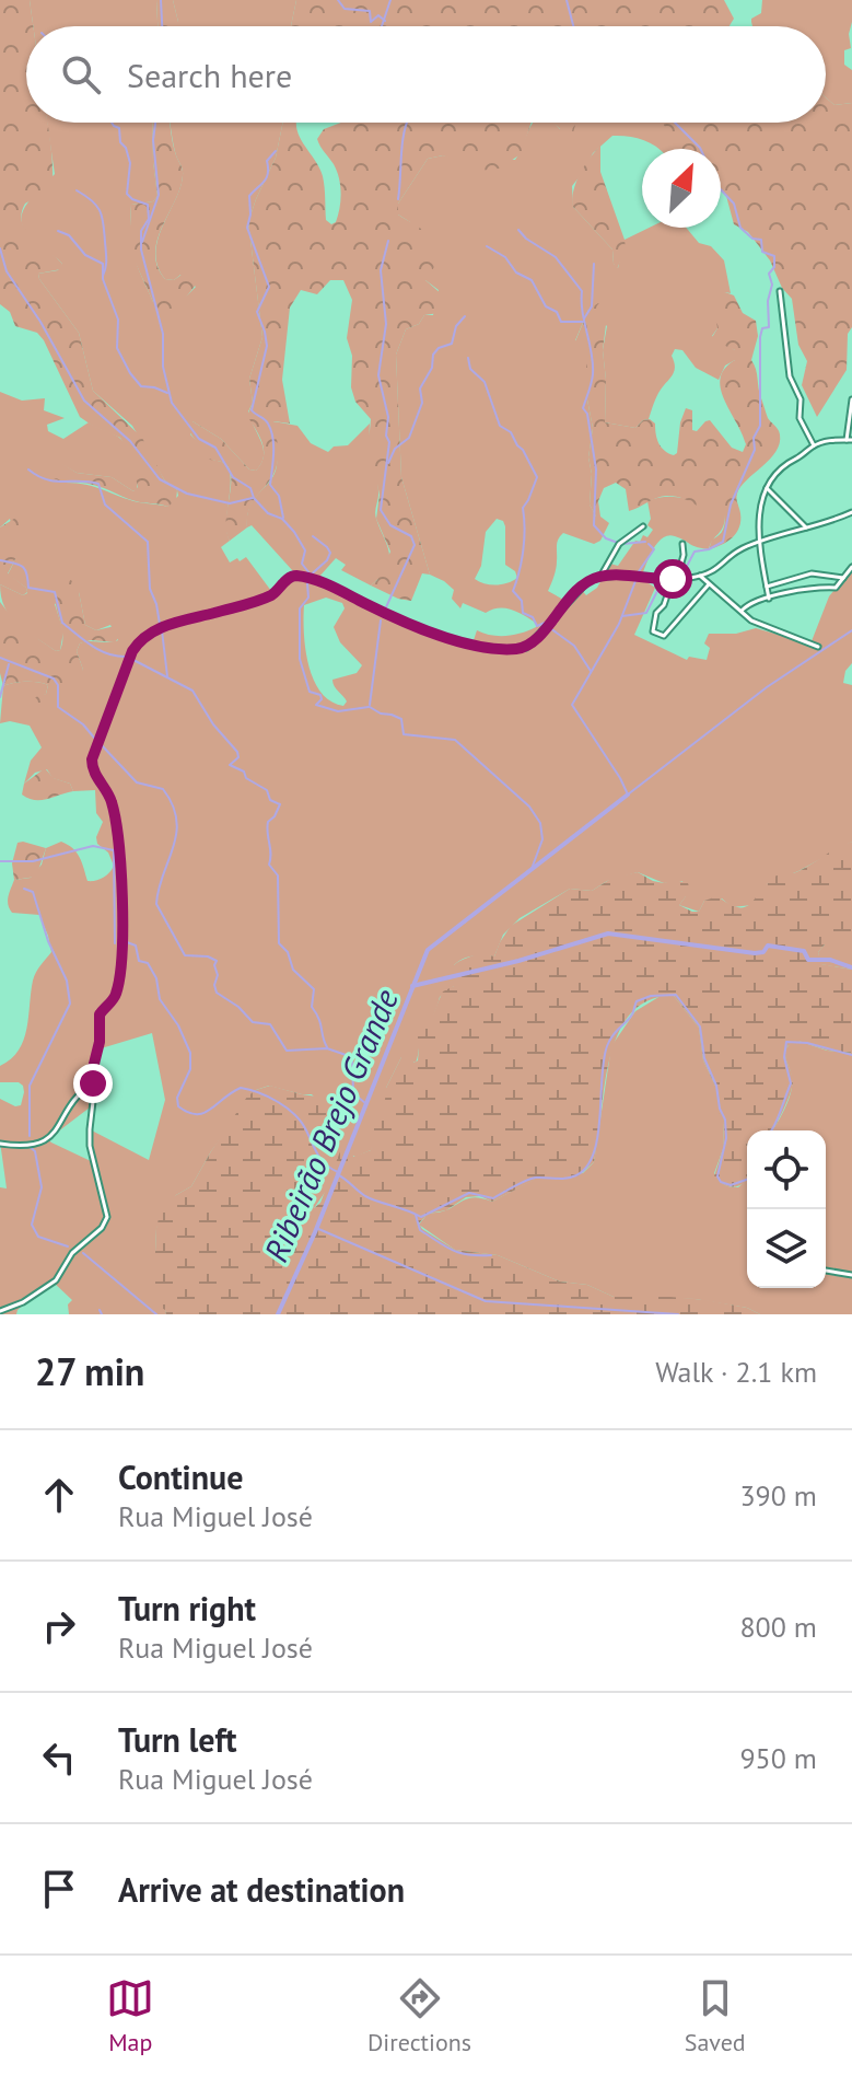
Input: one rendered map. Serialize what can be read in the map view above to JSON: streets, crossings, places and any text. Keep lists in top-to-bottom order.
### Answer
{
  "water": ["Ribeirão Brejo Grande"],
  "north": "top right",
  "page": {
    "search": "Search here",
    "heading": ["27 min", "Walk · 2.1 km"],
    "list": [
      ["Continue", "Rua Miguel José", "390 m"],
      ["Turn right", "Rua Miguel José", "800 m"],
      ["Turn left", "Rua Miguel José", "950 m"],
      "Arrive at destination"
    ],
    "nav": ["Map", "Directions", "Saved"]
  }
}
